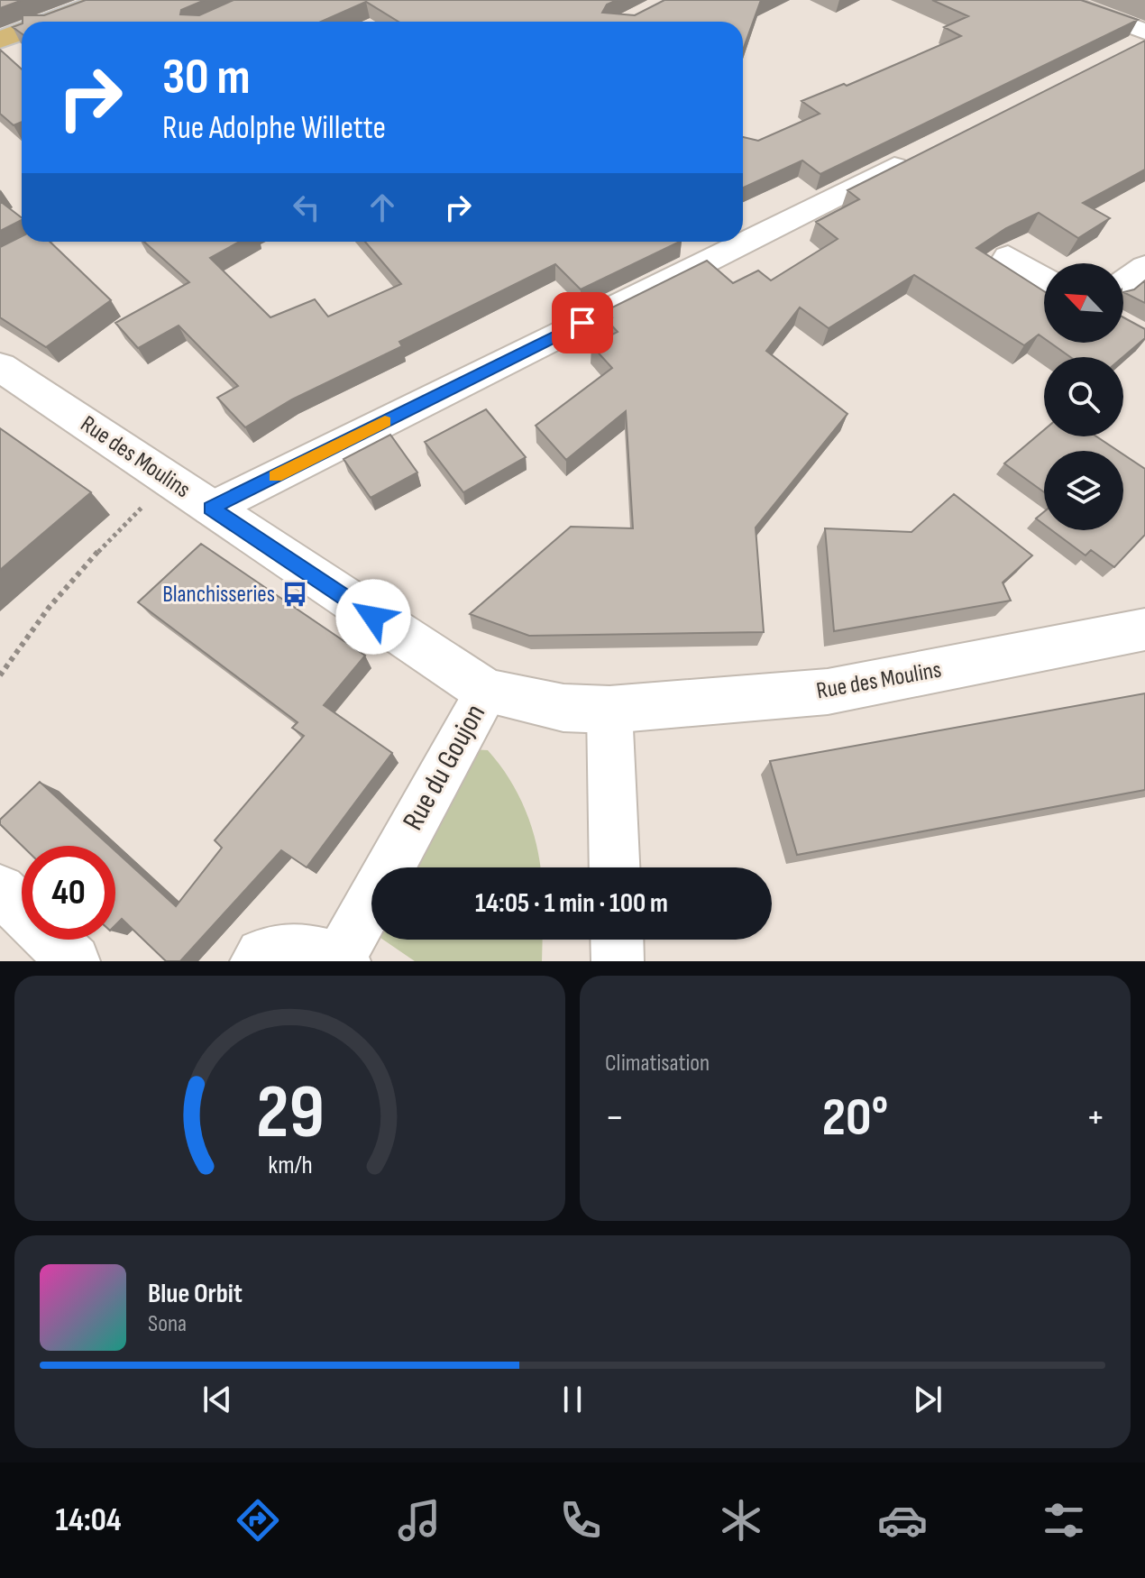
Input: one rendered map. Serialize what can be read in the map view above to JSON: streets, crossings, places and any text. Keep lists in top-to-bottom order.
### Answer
{
  "streets": {
    "street": ["Rue des Moulins", "Rue du Goujon"]
  },
  "crossings": [
    ["Rue des Moulins", "Rue du Goujon"]
  ],
  "places": {
    "bus stop": ["Blanchisseries"]
  },
  "north": "top left",
  "page": {
    "turn": ["30 m", "Rue Adolphe Willette"],
    "limit": "40",
    "trip": "14:05 · 1 min · 100 m",
    "tile": "Climatisation",
    "heat": ["−", "20°", "+"],
    "song": ["Blue Orbit", "Sona"],
    "tabs": "14:04",
    "gauge": ["29", "km/h"]
  }
}
